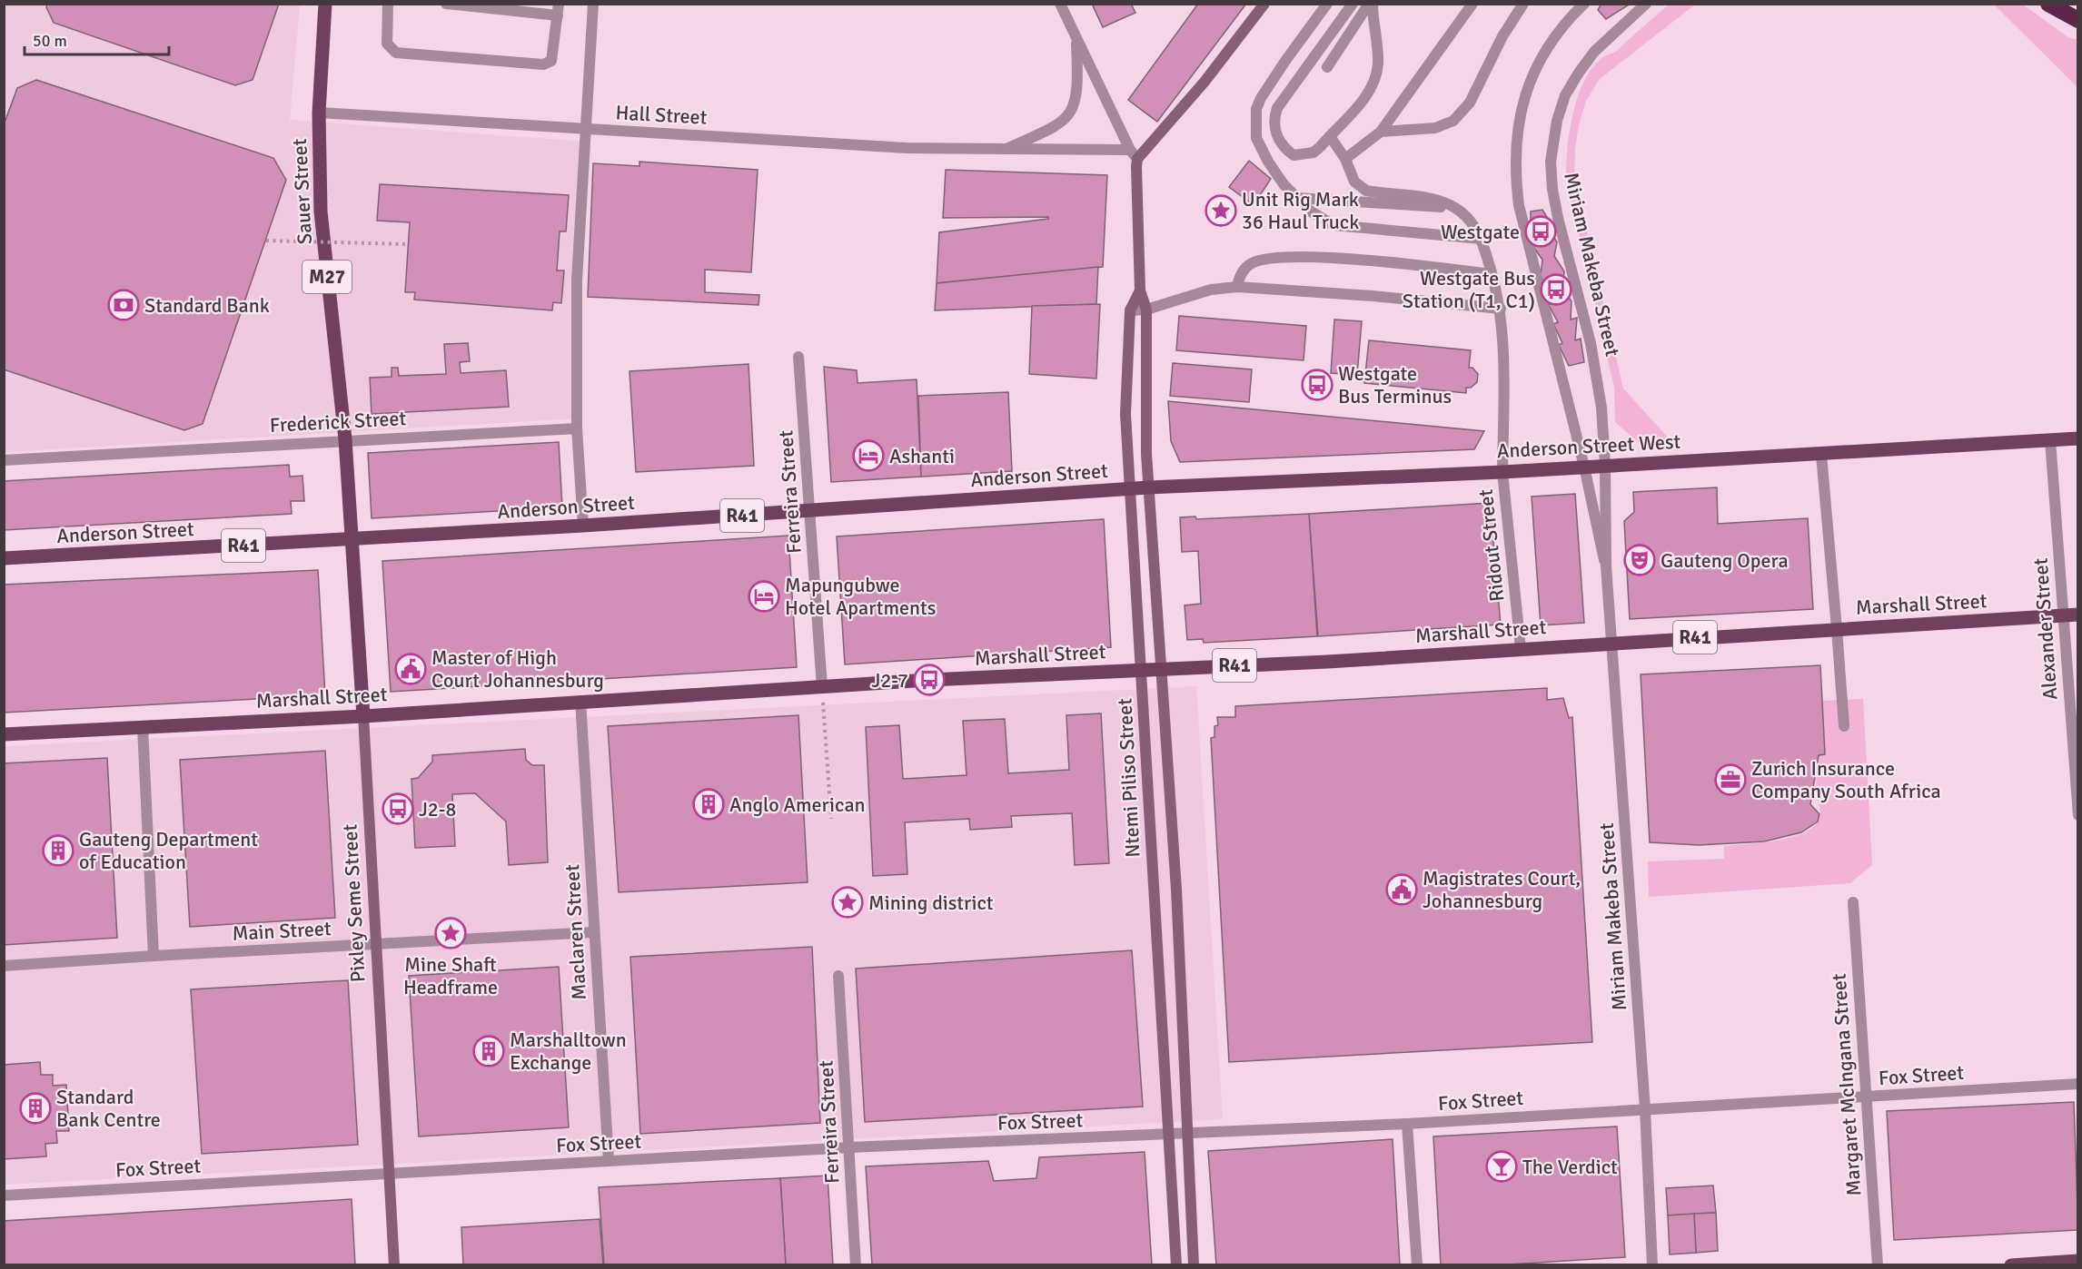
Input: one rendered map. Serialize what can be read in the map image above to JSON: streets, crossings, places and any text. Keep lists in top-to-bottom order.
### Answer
{
  "streets": {
    "main road": [
      "Sauer Street",
      "M27",
      "Anderson Street West",
      "Anderson Street",
      "R41",
      "Marshall Street",
      "Pixley Seme Street"
    ],
    "street": [
      "Hall Street",
      "Miriam Makeba Street",
      "Frederick Street",
      "Ferreira Street",
      "Ridout Street",
      "Alexander Street",
      "Ntemi Piliso Street",
      "Main Street",
      "Maclaren Street",
      "Fox Street",
      "Margaret McIngana Street"
    ]
  },
  "crossings": [
    ["Hall Street", "Sauer Street"],
    ["Hall Street", "Ntemi Piliso Street"],
    ["Sauer Street", "Frederick Street"],
    ["Sauer Street", "Anderson Street"],
    ["Sauer Street", "Pixley Seme Street"],
    ["Miriam Makeba Street", "Anderson Street West"],
    ["Miriam Makeba Street", "Marshall Street"],
    ["Miriam Makeba Street", "Fox Street"],
    ["Anderson Street West", "Anderson Street"],
    ["Anderson Street West", "R41"],
    ["Anderson Street West", "Ridout Street"],
    ["Anderson Street West", "Alexander Street"],
    ["Anderson Street West", "Ntemi Piliso Street"],
    ["Anderson Street", "Ferreira Street"],
    ["Anderson Street", "Ntemi Piliso Street"],
    ["Anderson Street", "Pixley Seme Street"],
    ["Ferreira Street", "Marshall Street"],
    ["Ferreira Street", "Fox Street"],
    ["R41", "Alexander Street"],
    ["Ridout Street", "Marshall Street"],
    ["Marshall Street", "Alexander Street"],
    ["Marshall Street", "Ntemi Piliso Street"],
    ["Marshall Street", "Pixley Seme Street"],
    ["Marshall Street", "Maclaren Street"],
    ["Ntemi Piliso Street", "Fox Street"],
    ["Pixley Seme Street", "Main Street"],
    ["Pixley Seme Street", "Fox Street"],
    ["Main Street", "Maclaren Street"],
    ["Maclaren Street", "Fox Street"],
    ["Fox Street", "Margaret McIngana Street"]
  ],
  "places": {
    "place": ["Unit Rig Mark 36 Haul Truck", "Mining district", "Mine Shaft Headframe"],
    "bus stop": [
      "Westgate",
      "Westgate Bus Station (T1, C1)",
      "Westgate Bus Terminus",
      "J2-7",
      "J2-8"
    ],
    "bank": ["Standard Bank"],
    "hotel": ["Ashanti", "Mapungubwe Hotel Apartments"],
    "theatre": ["Gauteng Opera"],
    "public building": ["Master of High Court Johannesburg", "Magistrates Court, Johannesburg"],
    "office": ["Zurich Insurance Company South Africa"],
    "building": [
      "Anglo American",
      "Gauteng Department of Education",
      "Marshalltown Exchange",
      "Standard Bank Centre"
    ],
    "bar": ["The Verdict"]
  },
  "scale_bar": "50 m"
}
